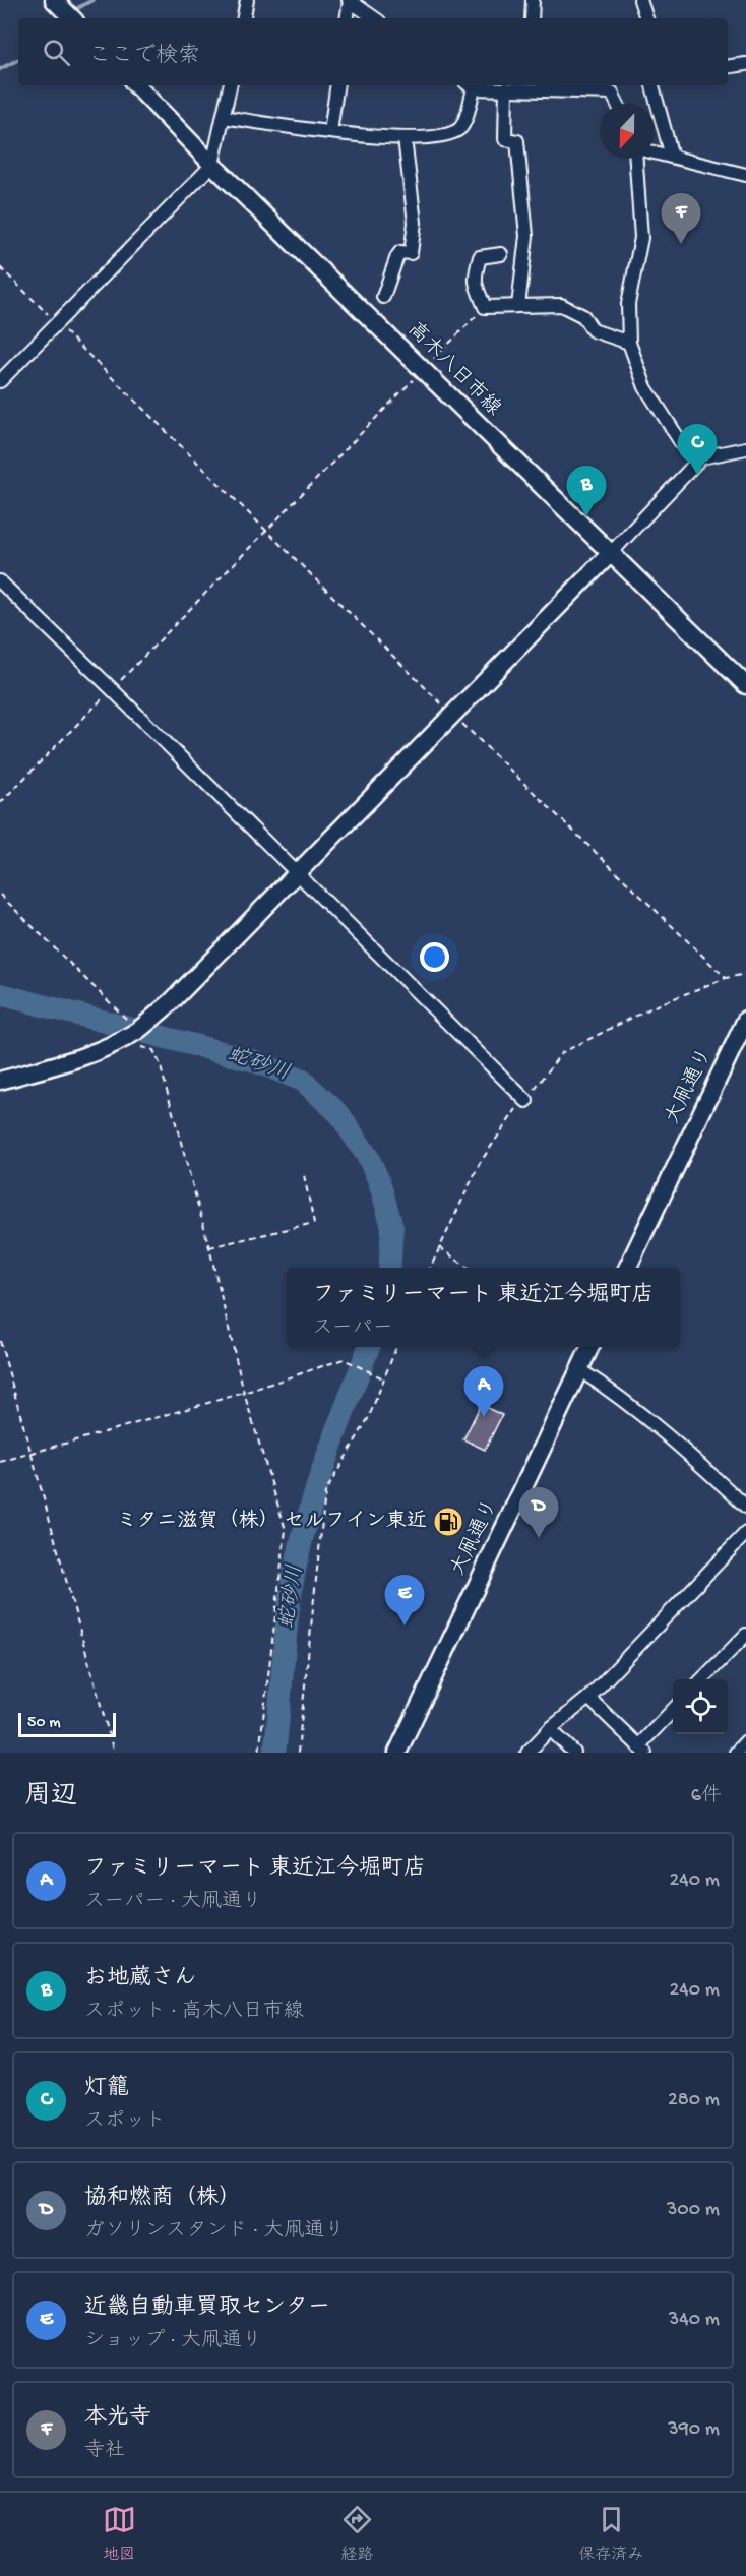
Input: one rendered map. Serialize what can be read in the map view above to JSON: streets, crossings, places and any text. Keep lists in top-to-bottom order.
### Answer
{
  "streets": {
    "street": ["高木八日市線", "大凧通り"]
  },
  "water": ["蛇砂川"],
  "places": {
    "fuel station": ["ミタニ滋賀（株） セルフイン東近"]
  },
  "scale_bar": "50 m",
  "north": "bottom",
  "page": {
    "search": "ここで検索",
    "pins": [
      "F",
      "C",
      "B",
      "A",
      "D",
      "E"
    ],
    "popup": ["ファミリーマート 東近江今堀町店", "スーパー"],
    "scale": "50 m",
    "heading": ["周辺", "6件"],
    "list": [
      {
        "mark": "A",
        "name": "ファミリーマート 東近江今堀町店",
        "note": "スーパー · 大凧通り",
        "value": "240 m"
      },
      {
        "mark": "B",
        "name": "お地蔵さん",
        "note": "スポット · 高木八日市線",
        "value": "240 m"
      },
      {
        "mark": "C",
        "name": "灯籠",
        "note": "スポット",
        "value": "280 m"
      },
      {
        "mark": "D",
        "name": "協和燃商（株）",
        "note": "ガソリンスタンド · 大凧通り",
        "value": "300 m"
      },
      {
        "mark": "E",
        "name": "近畿自動車買取センター",
        "note": "ショップ · 大凧通り",
        "value": "340 m"
      },
      {
        "mark": "F",
        "name": "本光寺",
        "note": "寺社",
        "value": "390 m"
      }
    ],
    "nav": ["地図", "経路", "保存済み"]
  }
}
